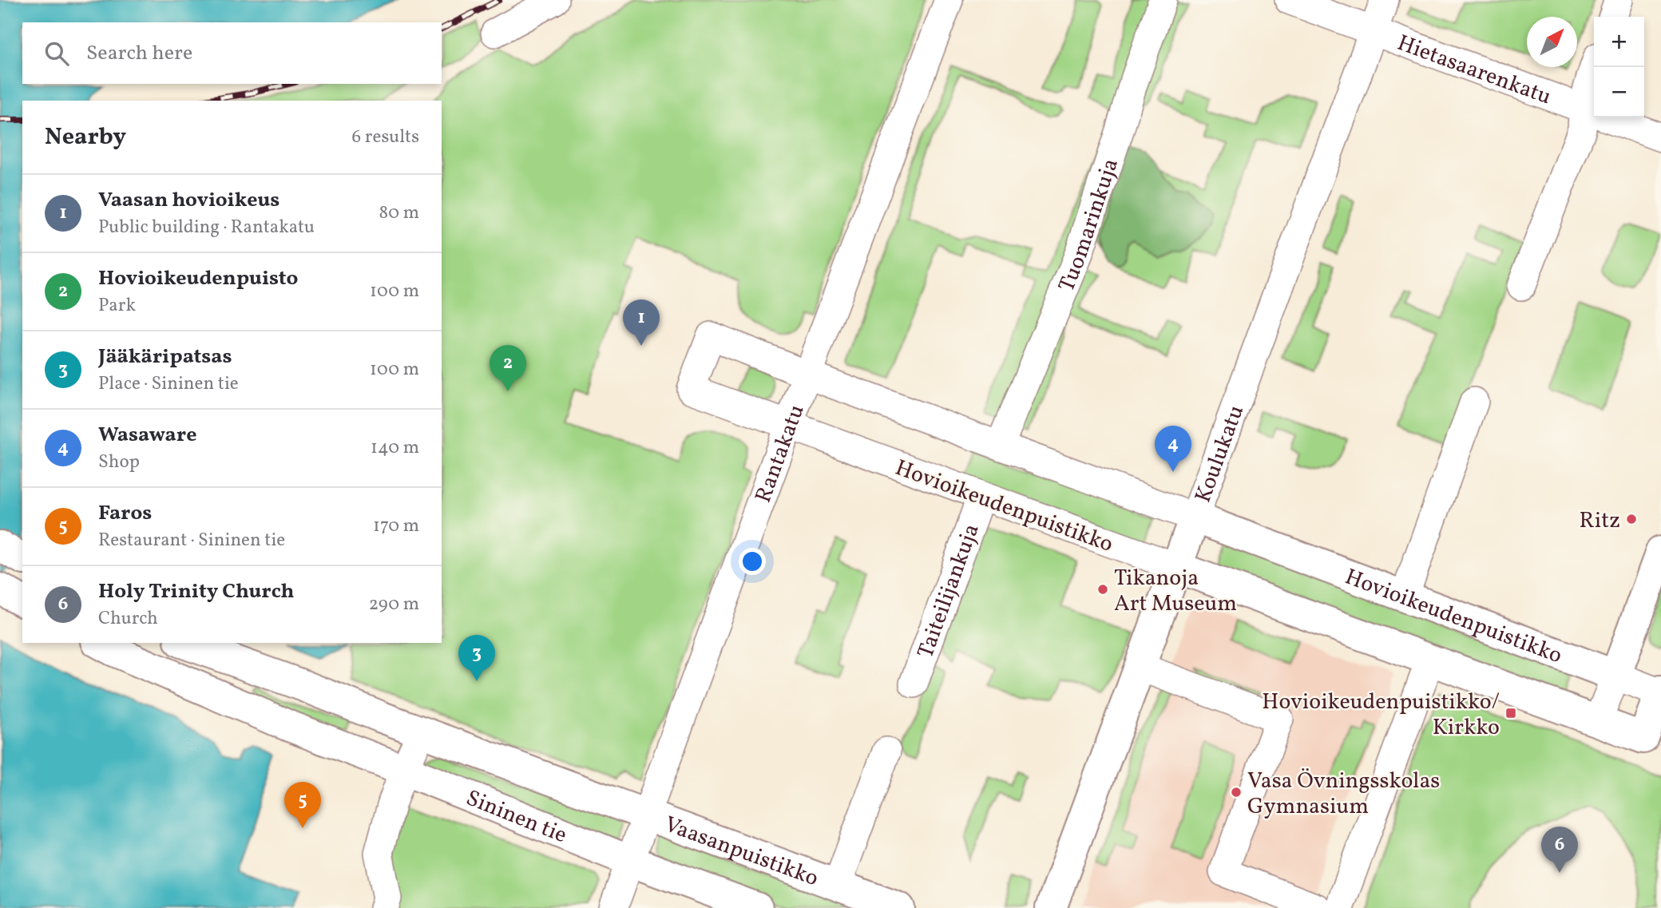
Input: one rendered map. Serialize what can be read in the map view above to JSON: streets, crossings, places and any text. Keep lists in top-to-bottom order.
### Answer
{
  "streets": {
    "main road": [
      "Koulukatu",
      "Hovioikeudenpuistikko",
      "Sininen tie",
      "Vaasanpuistikko"
    ],
    "street": [
      "Hietasaarenkatu",
      "Tuomarinkuja",
      "Rantakatu",
      "Taiteilijankuja"
    ]
  },
  "crossings": [
    ["Hietasaarenkatu", "Koulukatu"],
    ["Tuomarinkuja", "Hovioikeudenpuistikko"],
    ["Rantakatu", "Hovioikeudenpuistikko"],
    ["Rantakatu", "Sininen tie"],
    ["Rantakatu", "Vaasanpuistikko"],
    ["Koulukatu", "Hovioikeudenpuistikko"],
    ["Hovioikeudenpuistikko", "Taiteilijankuja"],
    ["Sininen tie", "Vaasanpuistikko"]
  ],
  "places": {
    "other": ["Ritz", "Tikanoja Art Museum", "Vasa Övningsskolas Gymnasium"],
    "transit": ["Hovioikeudenpuistikko/ Kirkko"]
  },
  "north": "top right",
  "page": {
    "map_buttons": ["+", "−"],
    "search": "Search here",
    "heading": ["Nearby", "6 results"],
    "list": [
      {
        "mark": "1",
        "name": "Vaasan hovioikeus",
        "note": "Public building · Rantakatu",
        "value": "80 m"
      },
      {
        "mark": "2",
        "name": "Hovioikeudenpuisto",
        "note": "Park",
        "value": "100 m"
      },
      {
        "mark": "3",
        "name": "Jääkäripatsas",
        "note": "Place · Sininen tie",
        "value": "100 m"
      },
      {
        "mark": "4",
        "name": "Wasaware",
        "note": "Shop",
        "value": "140 m"
      },
      {
        "mark": "5",
        "name": "Faros",
        "note": "Restaurant · Sininen tie",
        "value": "170 m"
      },
      {
        "mark": "6",
        "name": "Holy Trinity Church",
        "note": "Church",
        "value": "290 m"
      }
    ],
    "pins": [
      "1",
      "2",
      "4",
      "3",
      "5",
      "6"
    ]
  }
}
